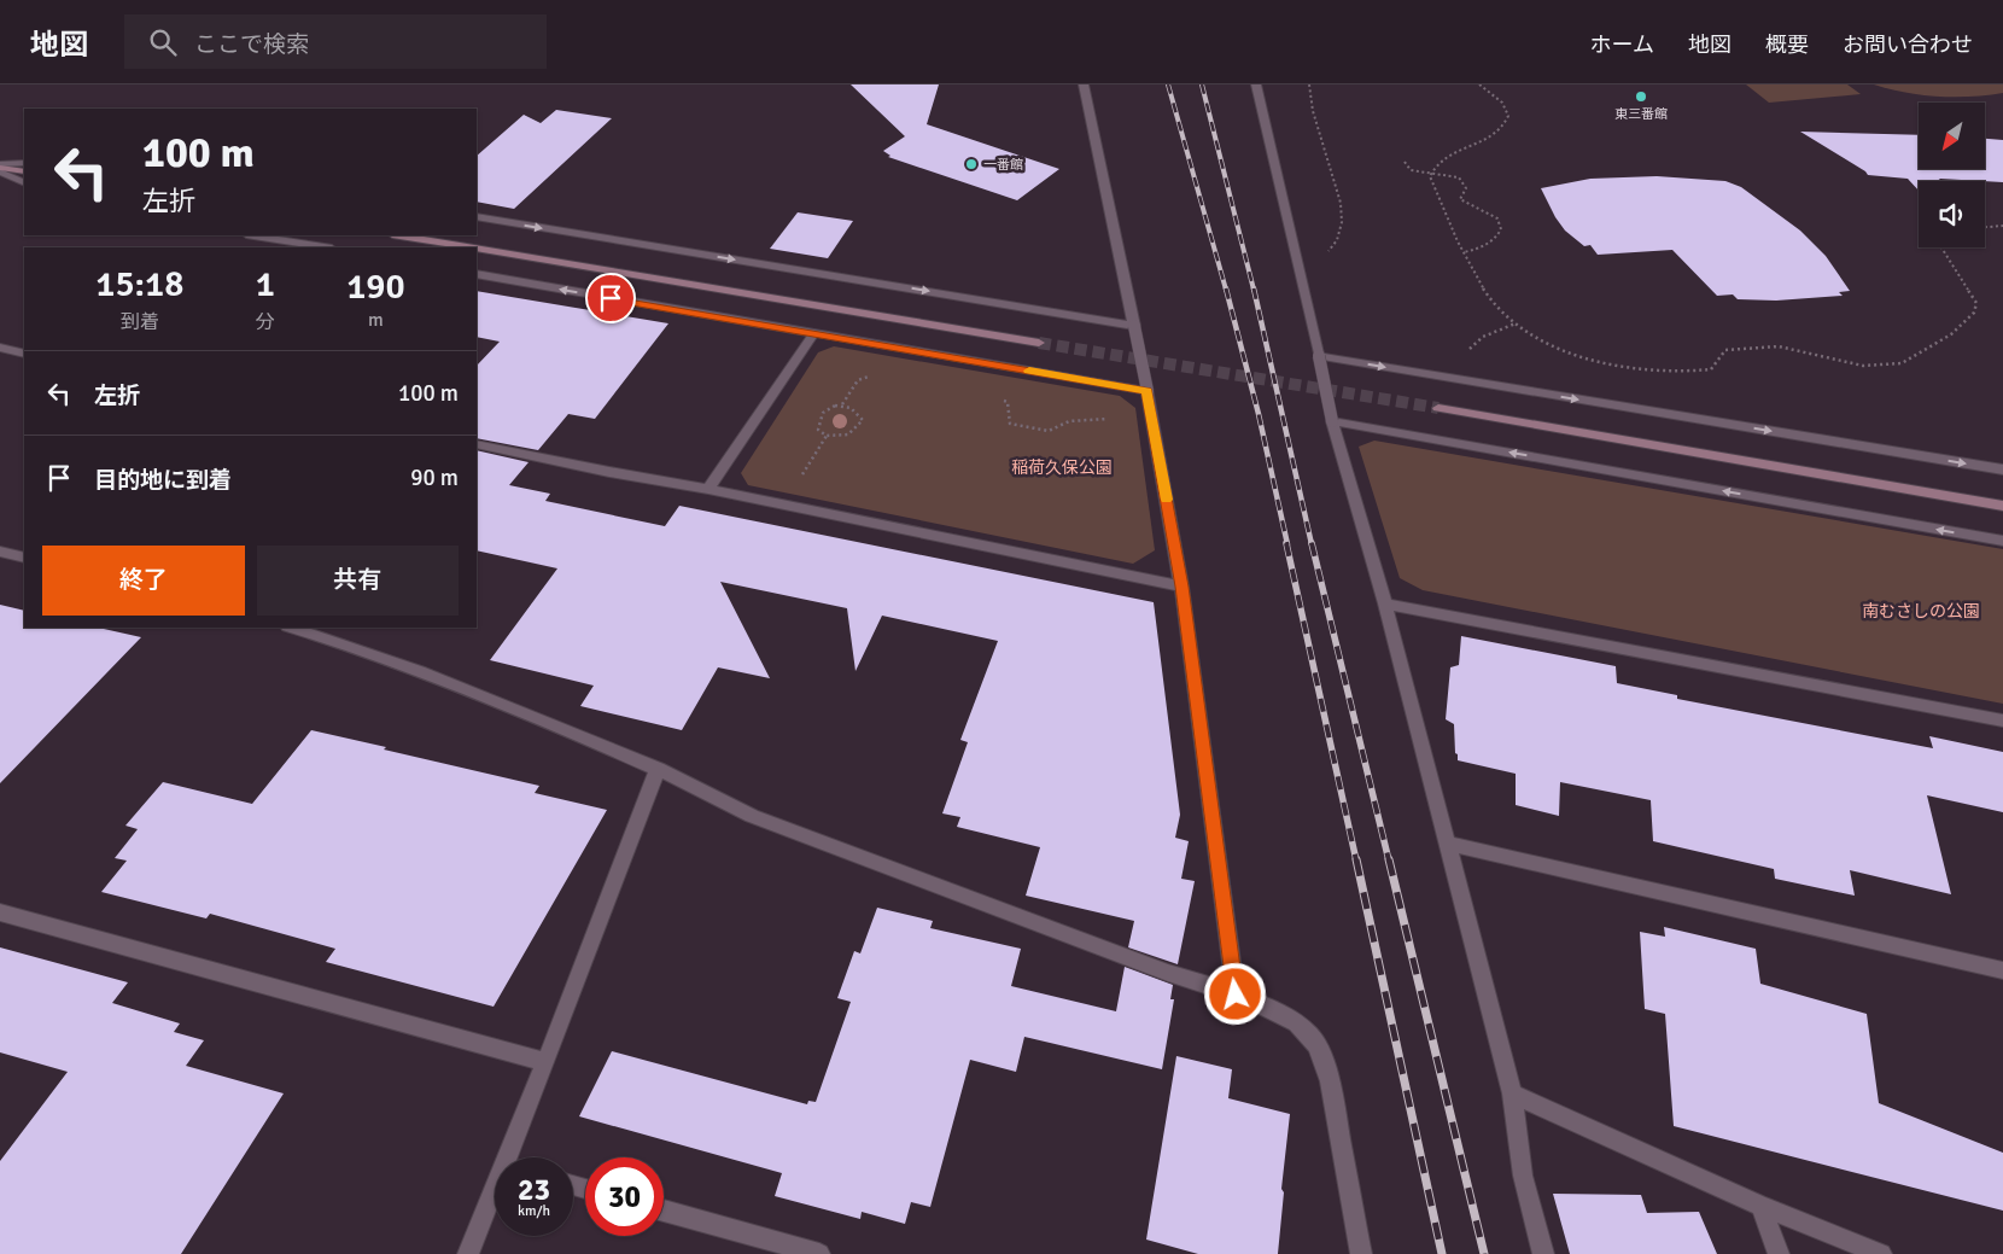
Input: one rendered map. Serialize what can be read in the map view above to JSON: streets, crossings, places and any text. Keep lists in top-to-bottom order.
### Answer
{
  "parks": ["稲荷久保公園", "南むさしの公園"],
  "places": ["東三番館", "一番館"],
  "north": "bottom left",
  "page": {
    "header": "地図",
    "search": "ここで検索",
    "nav": [
      "ホーム",
      "地図",
      "概要",
      "お問い合わせ"
    ],
    "turn": ["100 m", "左折"],
    "eta": [
      "15:18",
      "到着",
      "1",
      "分",
      "190",
      "m"
    ],
    "list": [
      {
        "name": "左折",
        "value": "100 m"
      },
      {
        "name": "目的地に到着",
        "value": "90 m"
      }
    ],
    "buttons": ["終了", "共有"],
    "speed": "23 km/h",
    "limit": "30"
  }
}
